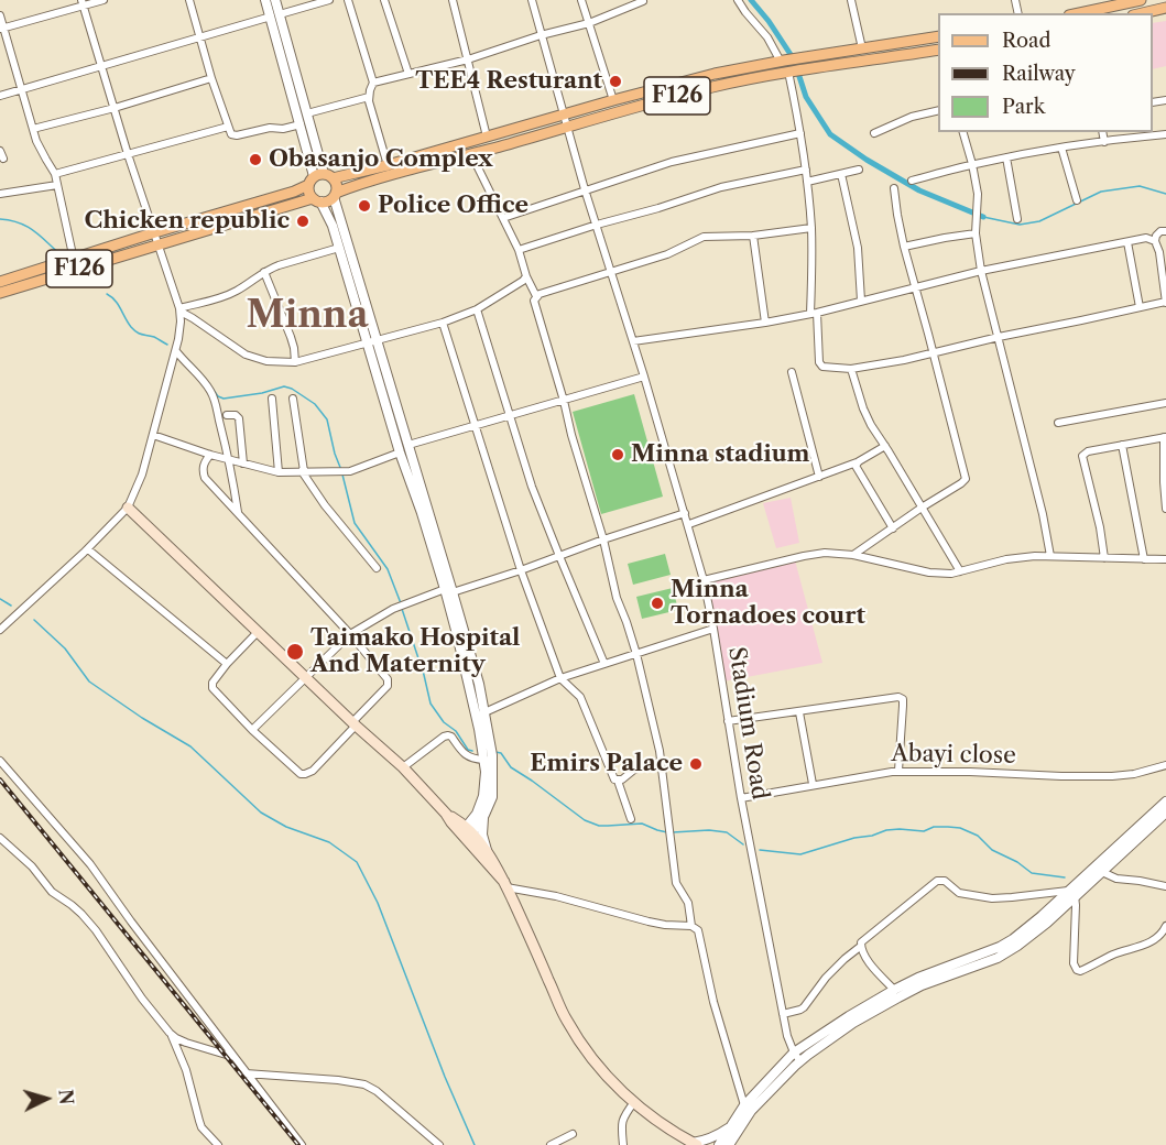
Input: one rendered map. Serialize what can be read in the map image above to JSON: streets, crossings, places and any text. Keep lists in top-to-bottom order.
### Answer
{
  "streets": {
    "main road": ["F126"],
    "street": ["Stadium Road", "Abayi close"]
  },
  "crossings": [
    ["F126", "Stadium Road"],
    ["Stadium Road", "Abayi close"]
  ],
  "districts": ["Minna"],
  "places": [
    "TEE4 Resturant",
    "Obasanjo Complex",
    "Police Office",
    "Chicken republic",
    "Minna stadium",
    "Minna Tornadoes court",
    "Taimako Hospital And Maternity",
    "Emirs Palace"
  ],
  "legend": ["Road", "Railway", "Park"],
  "north": "right"
}
